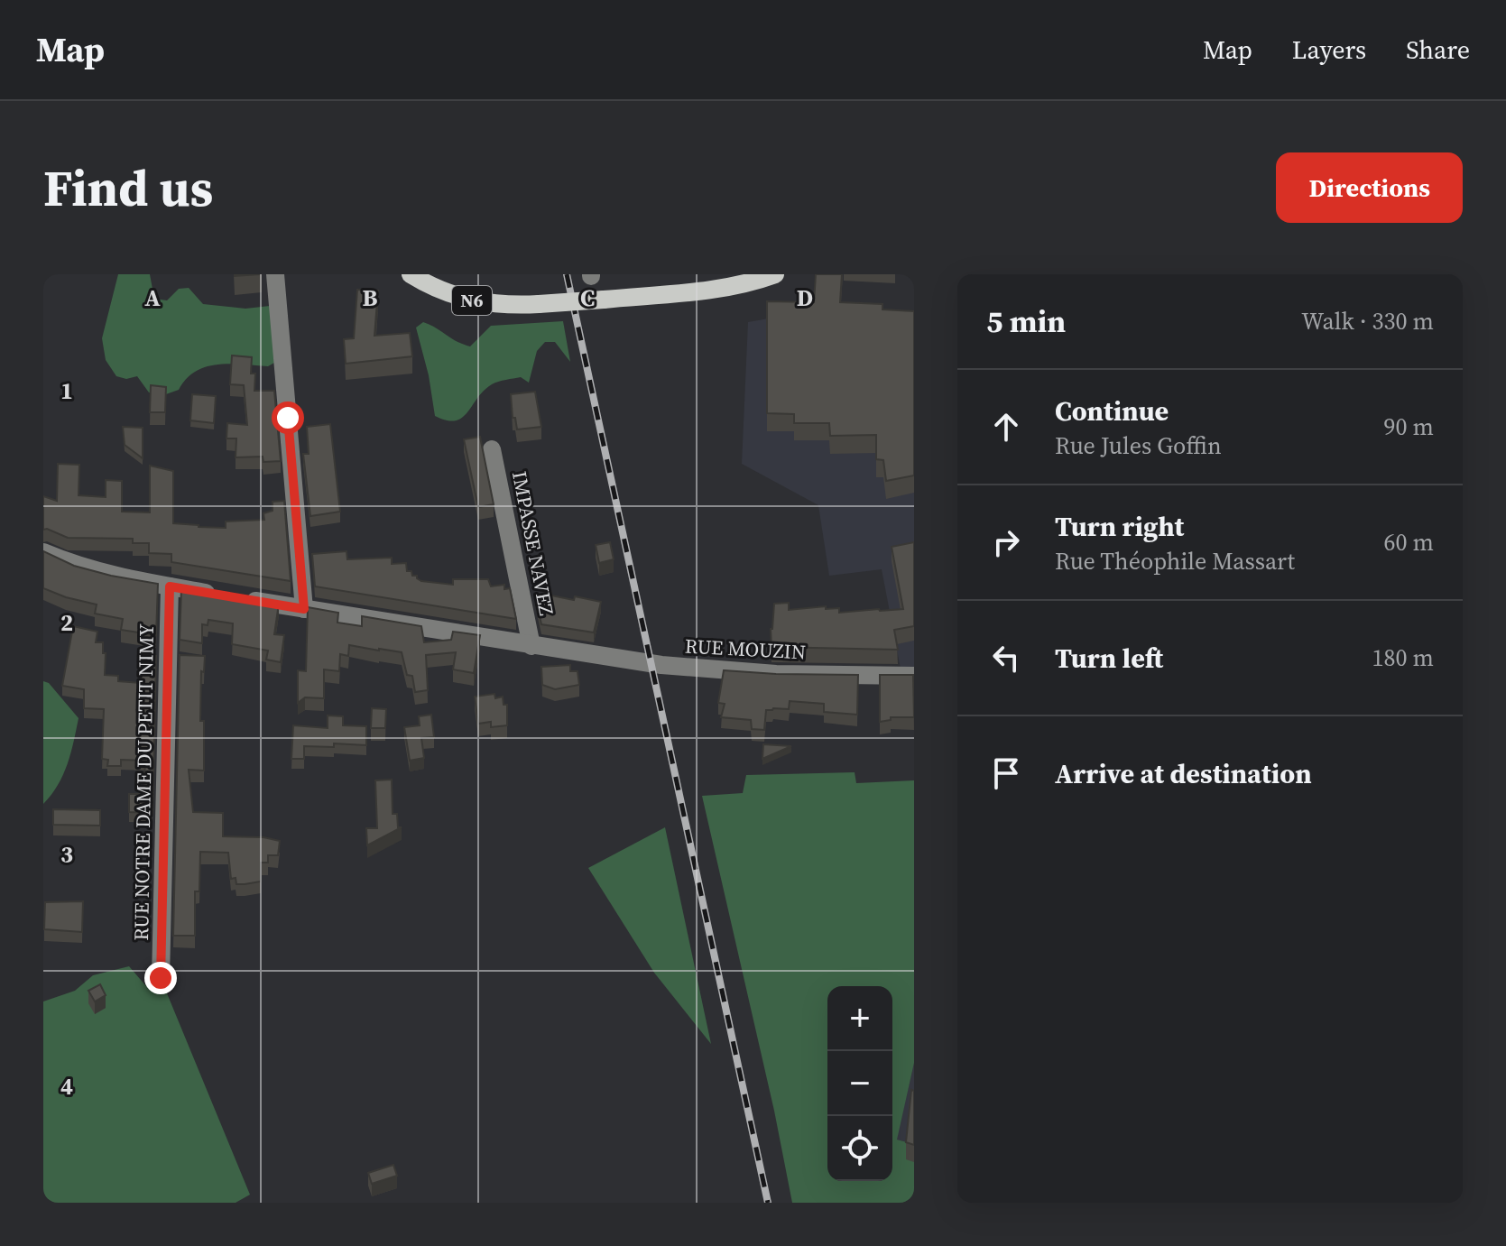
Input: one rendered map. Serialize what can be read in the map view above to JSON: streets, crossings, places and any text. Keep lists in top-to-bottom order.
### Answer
{
  "streets": {
    "main road": ["N6"],
    "street": ["IMPASSE NAVEZ", "RUE MOUZIN", "RUE NOTRE DAME DU PETIT NIMY"]
  },
  "crossings": [
    ["IMPASSE NAVEZ", "RUE MOUZIN"],
    ["RUE MOUZIN", "RUE NOTRE DAME DU PETIT NIMY"]
  ],
  "page": {
    "header": "Map",
    "nav": ["Map", "Layers", "Share"],
    "buttons": "Directions",
    "title": "Find us",
    "heading": ["5 min", "Walk · 330 m"],
    "list": [
      ["Continue", "Rue Jules Goffin", "90 m"],
      ["Turn right", "Rue Théophile Massart", "60 m"],
      ["Turn left", "180 m"],
      "Arrive at destination"
    ],
    "map_buttons": ["+", "−"]
  },
  "grid": {
    "columns": [
      "A",
      "B",
      "C",
      "D"
    ],
    "rows": [
      "1",
      "2",
      "3",
      "4"
    ]
  }
}
